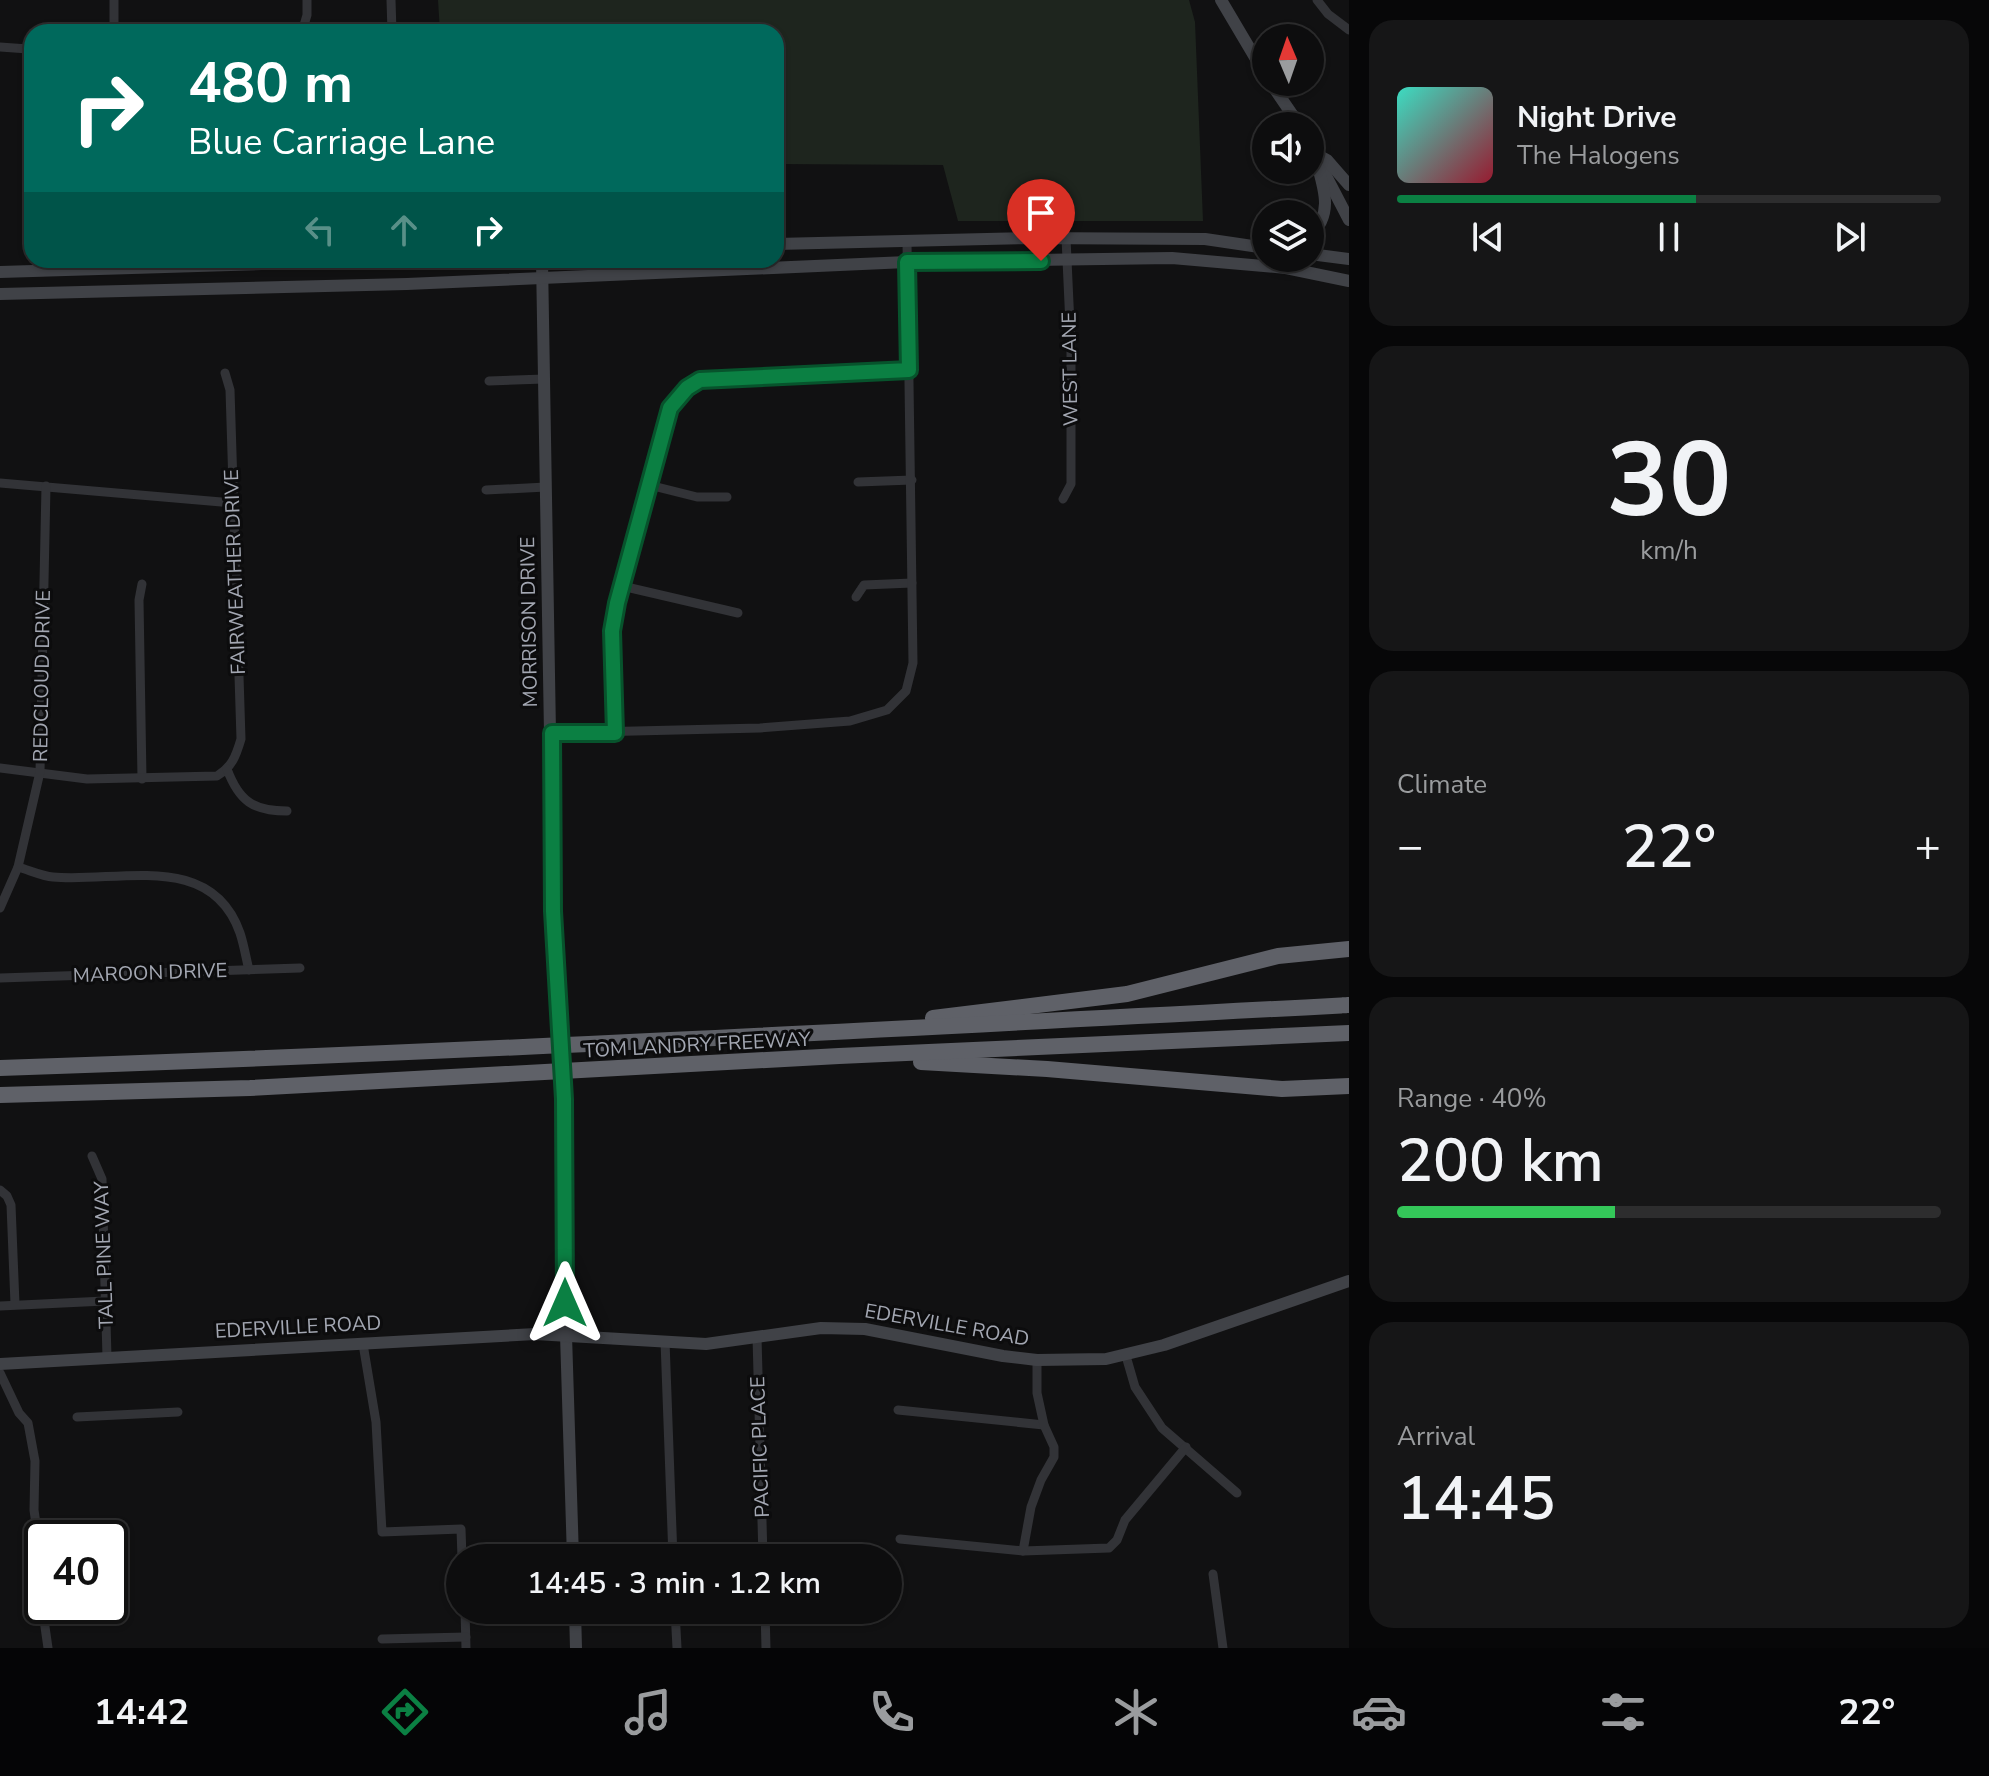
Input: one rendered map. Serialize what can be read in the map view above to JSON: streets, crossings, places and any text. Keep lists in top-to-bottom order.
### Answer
{
  "streets": {
    "highway": ["TOM LANDRY FREEWAY"],
    "street": [
      "WEST LANE",
      "FAIRWEATHER DRIVE",
      "MORRISON DRIVE",
      "REDCLOUD DRIVE",
      "MAROON DRIVE",
      "TALL PINE WAY",
      "EDERVILLE ROAD",
      "PACIFIC PLACE"
    ]
  },
  "crossings": [
    ["MORRISON DRIVE", "EDERVILLE ROAD"],
    ["TALL PINE WAY", "EDERVILLE ROAD"],
    ["EDERVILLE ROAD", "PACIFIC PLACE"]
  ],
  "north": "top",
  "page": {
    "turn": ["480 m", "Blue Carriage Lane"],
    "song": ["Night Drive", "The Halogens"],
    "tile": [
      ["30", "km/h"],
      "Climate",
      ["Range · 40%", "200 km"],
      ["Arrival", "14:45"]
    ],
    "heat": ["−", "22°", "+"],
    "limit": "40",
    "trip": "14:45 · 3 min · 1.2 km",
    "tabs": ["14:42", "22°"]
  }
}
